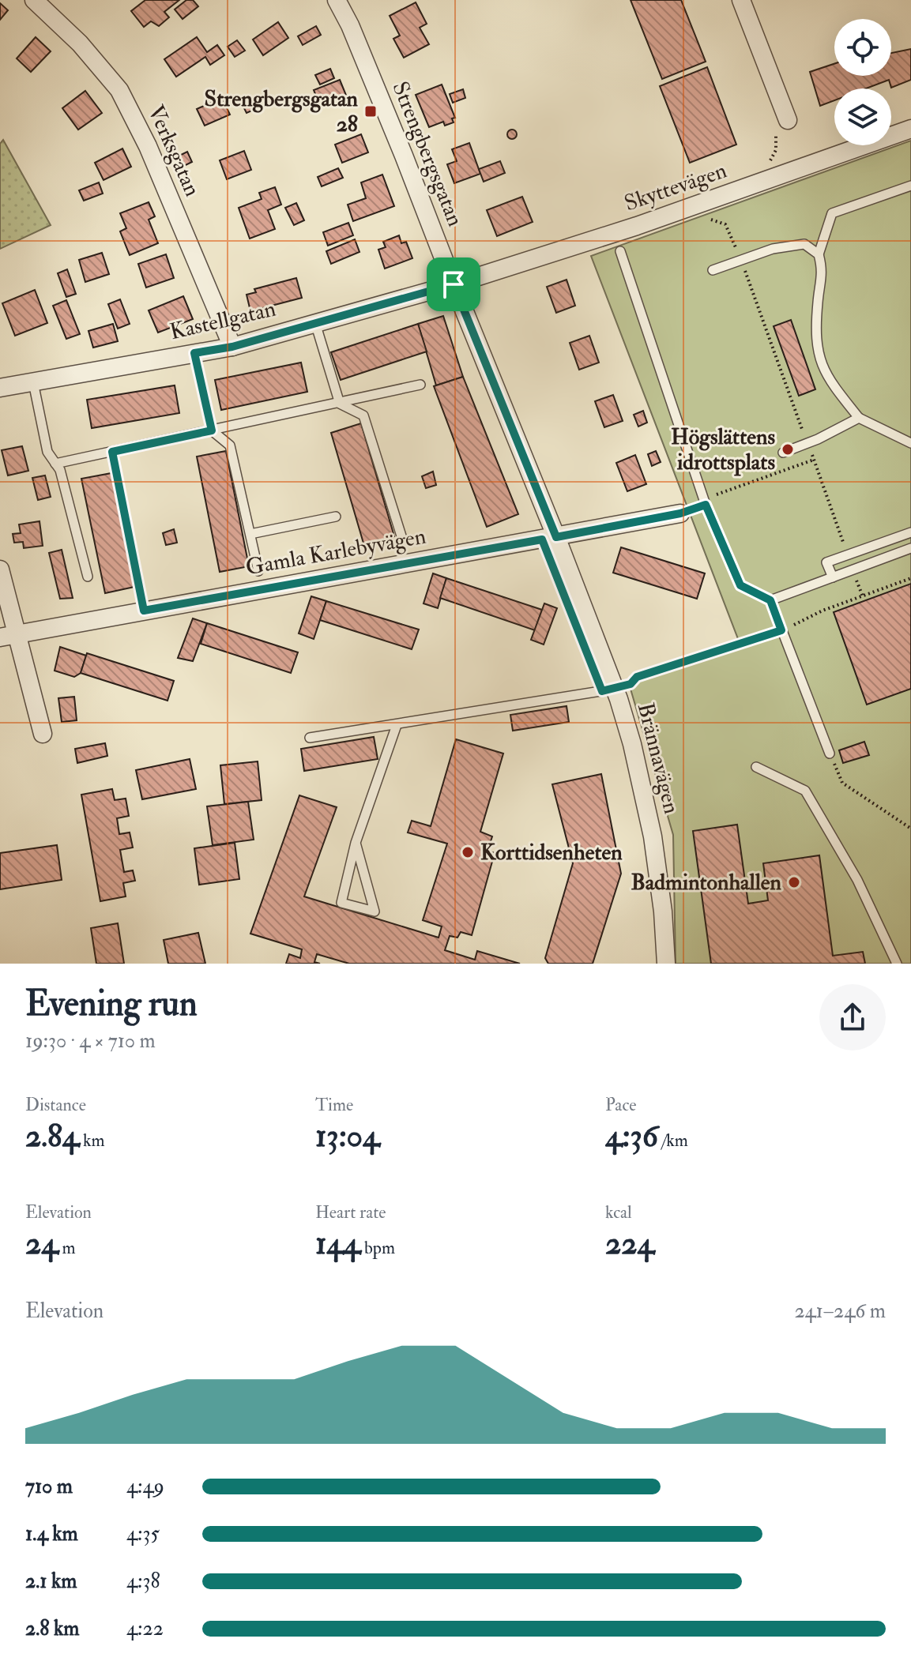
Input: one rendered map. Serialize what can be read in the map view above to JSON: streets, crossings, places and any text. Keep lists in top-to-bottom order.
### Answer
{
  "streets": {
    "street": [
      "Verksgatan",
      "Strengbergsgatan",
      "Skyttevägen",
      "Kastellgatan",
      "Gamla Karlebyvägen",
      "Brännavägen"
    ]
  },
  "crossings": [
    ["Verksgatan", "Kastellgatan"],
    ["Strengbergsgatan", "Skyttevägen"],
    ["Strengbergsgatan", "Kastellgatan"],
    ["Strengbergsgatan", "Gamla Karlebyvägen"],
    ["Strengbergsgatan", "Brännavägen"],
    ["Skyttevägen", "Kastellgatan"],
    ["Gamla Karlebyvägen", "Brännavägen"]
  ],
  "places": {
    "transit": ["Strengbergsgatan 28"],
    "other": ["Högslättens idrottsplats", "Korttidsenheten", "Badmintonhallen"]
  },
  "page": {
    "heading": ["Evening run", "19:30 · 4 × 710 m"],
    "stats": [
      ["Distance", "2.84 km"],
      ["Time", "13:04"],
      ["Pace", "4:36 /km"],
      ["Elevation", "24 m"],
      ["Heart rate", "144 bpm"],
      ["kcal", "224"]
    ],
    "chart": ["Elevation", "241–246 m"],
    "list": [
      {
        "name": "710 m",
        "note": "4:49"
      },
      {
        "name": "1.4 km",
        "note": "4:35"
      },
      {
        "name": "2.1 km",
        "note": "4:38"
      },
      {
        "name": "2.8 km",
        "note": "4:22"
      }
    ]
  }
}
